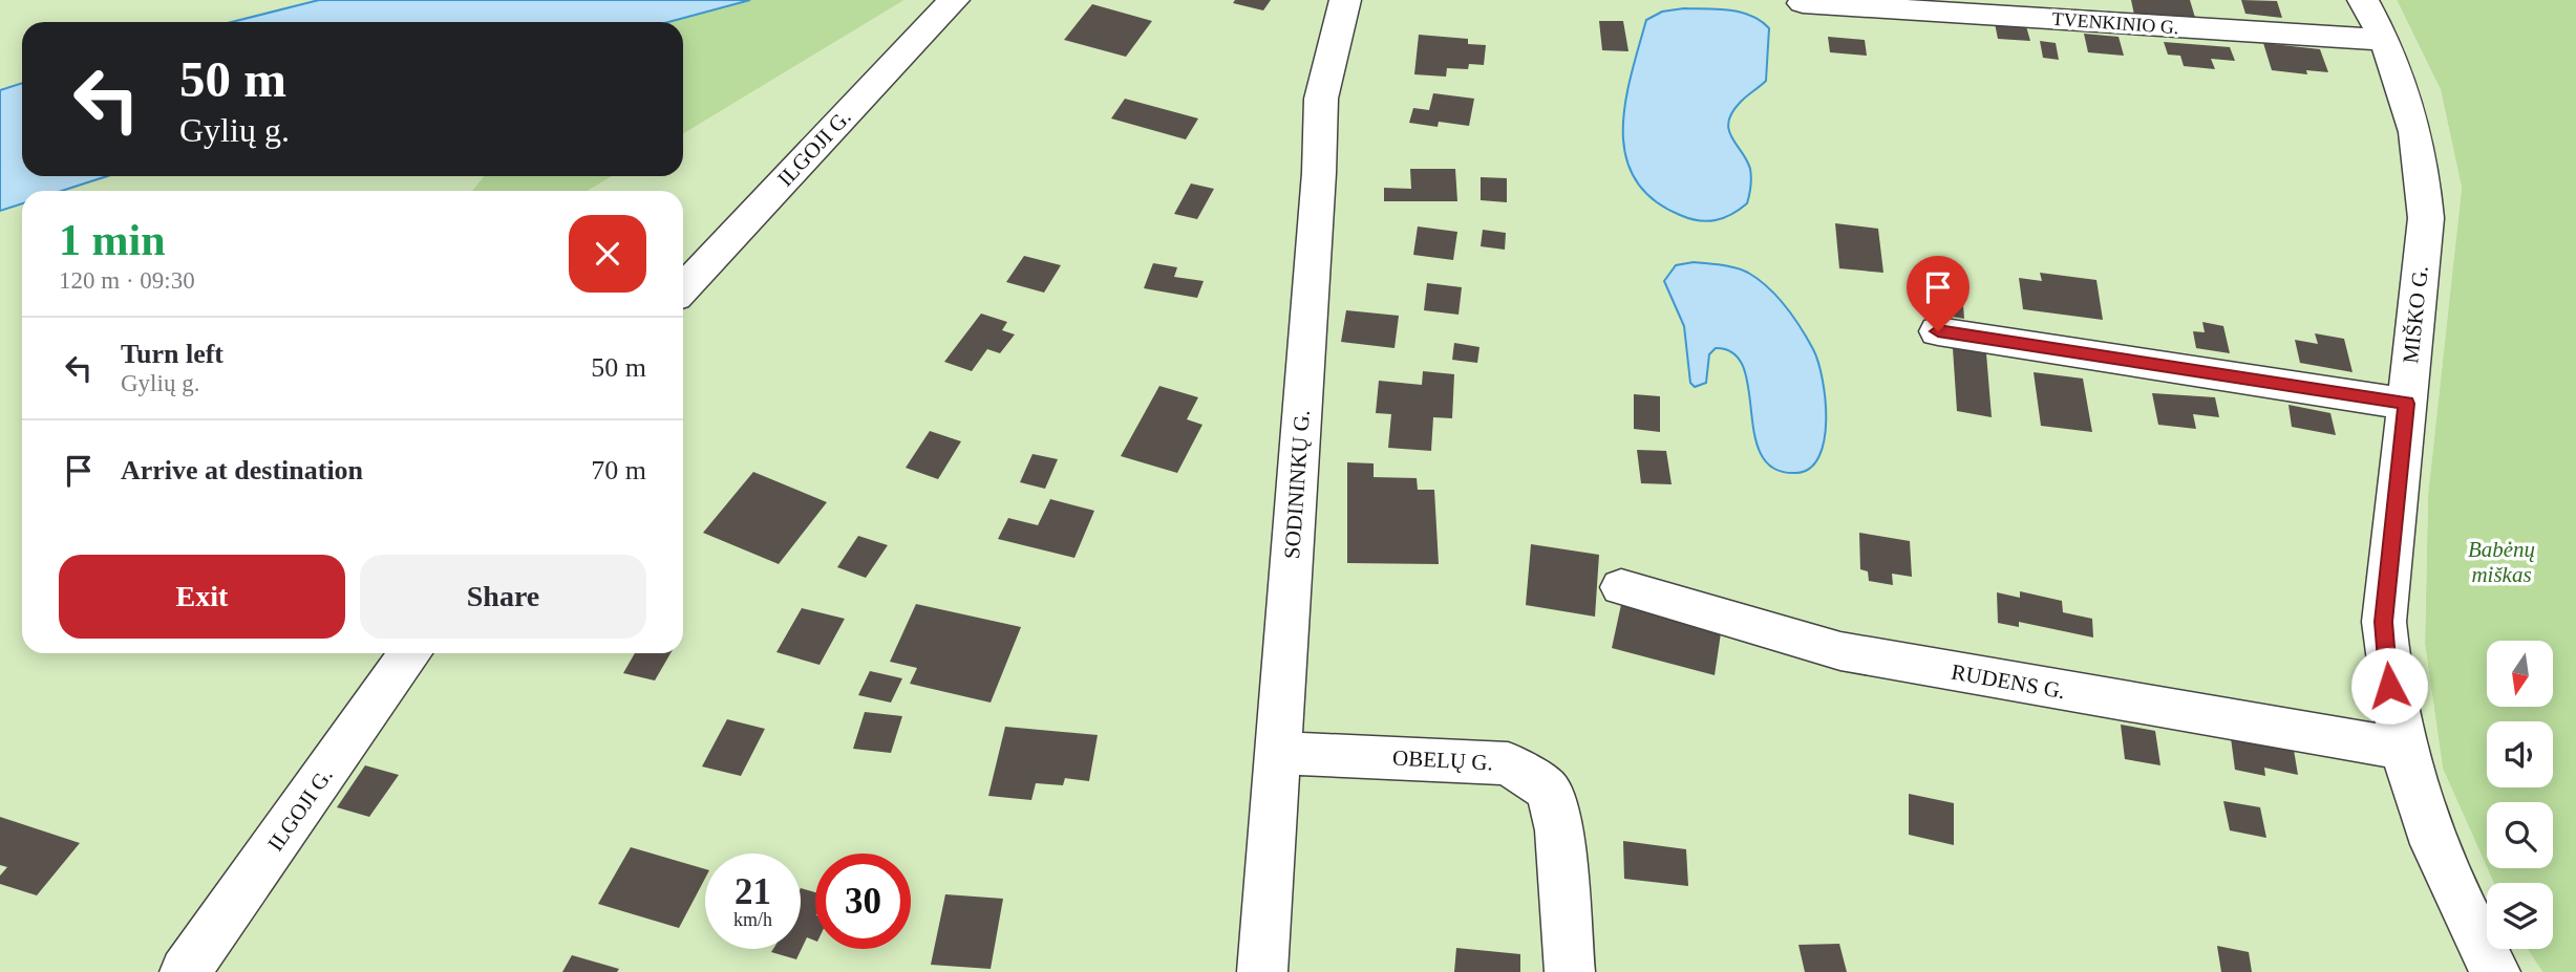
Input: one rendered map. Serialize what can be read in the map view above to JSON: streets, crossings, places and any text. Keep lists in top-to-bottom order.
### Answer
{
  "streets": {
    "street": [
      "TVENKINIO G.",
      "ILGOJI G.",
      "MIŠKO G.",
      "SODININKŲ G.",
      "RUDENS G.",
      "OBELŲ G."
    ]
  },
  "crossings": [
    ["TVENKINIO G.", "MIŠKO G."],
    ["MIŠKO G.", "RUDENS G."],
    ["SODININKŲ G.", "OBELŲ G."]
  ],
  "parks": ["Babėnų miškas"],
  "north": "bottom",
  "page": {
    "turn": ["50 m", "Gylių g."],
    "heading": ["1 min", "120 m · 09:30"],
    "list": [
      {
        "name": "Turn left",
        "note": "Gylių g.",
        "value": "50 m"
      },
      {
        "name": "Arrive at destination",
        "value": "70 m"
      }
    ],
    "buttons": ["Exit", "Share"],
    "speed": "21 km/h",
    "limit": "30"
  }
}
